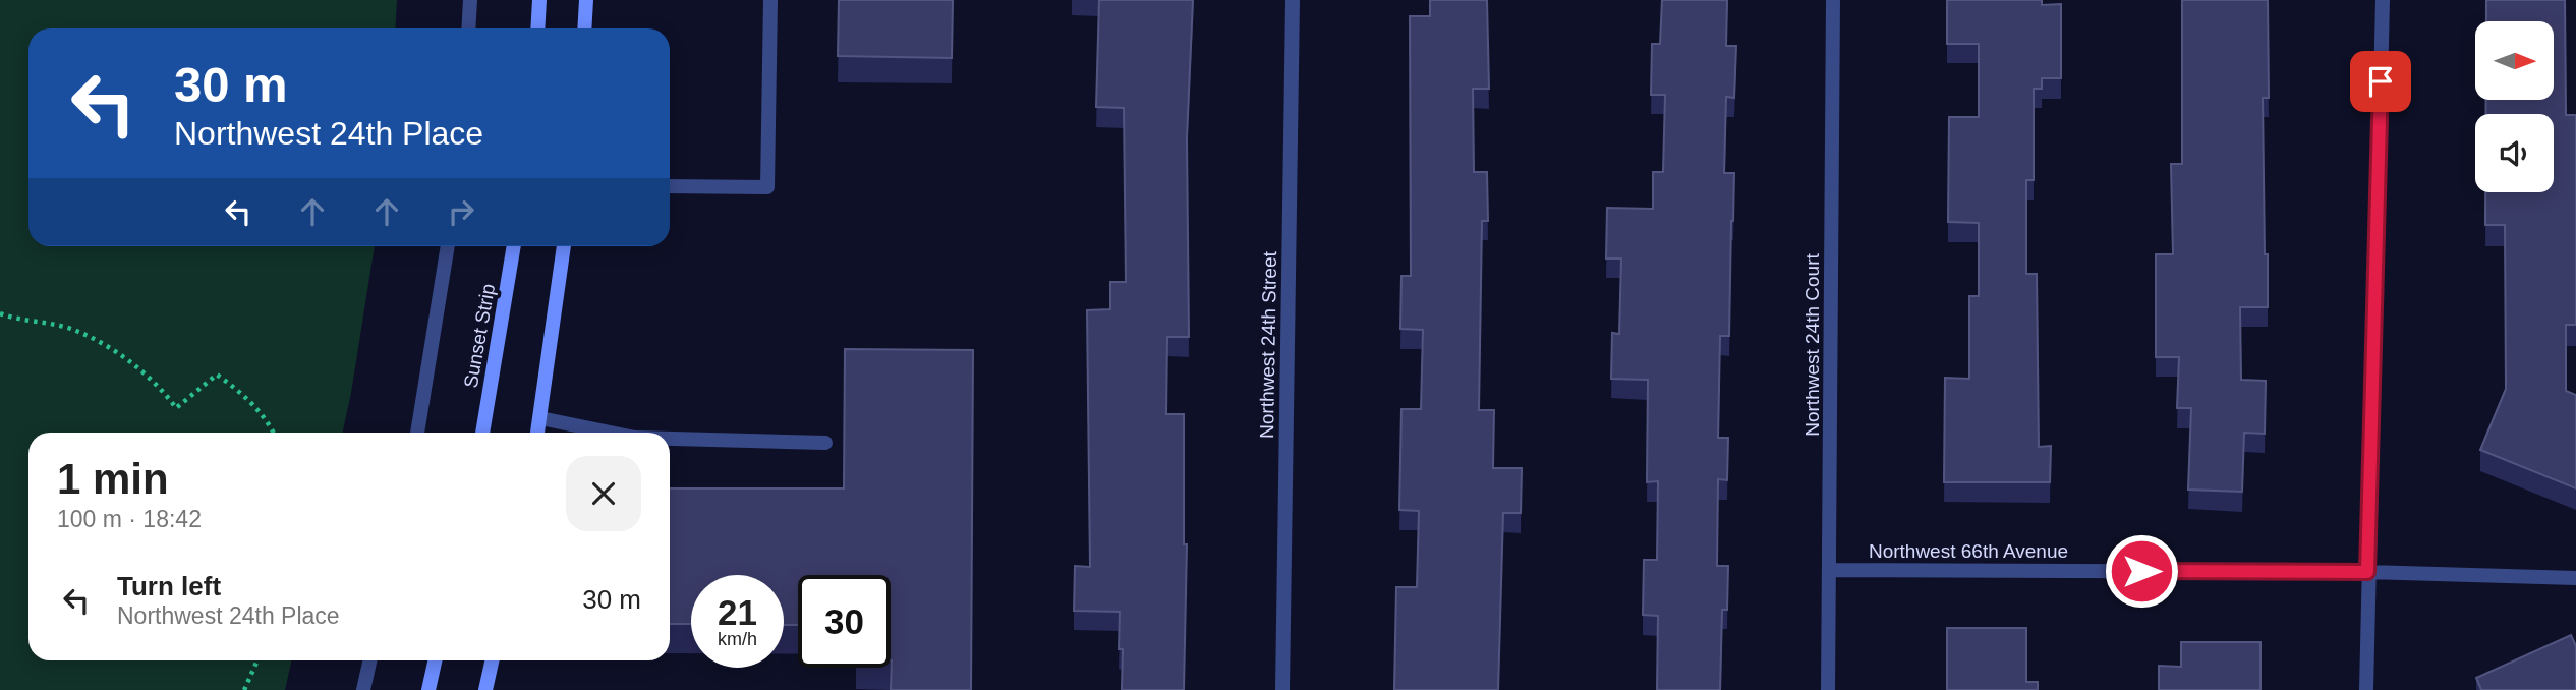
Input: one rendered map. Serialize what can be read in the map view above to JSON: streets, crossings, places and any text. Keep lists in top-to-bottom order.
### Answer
{
  "streets": {
    "street": [
      "Sunset Strip",
      "Northwest 24th Street",
      "Northwest 24th Court",
      "Northwest 66th Avenue"
    ]
  },
  "crossings": [
    ["Northwest 24th Court", "Northwest 66th Avenue"]
  ],
  "north": "right",
  "page": {
    "turn": ["30 m", "Northwest 24th Place"],
    "heading": ["1 min", "100 m · 18:42"],
    "list": [
      {
        "name": "Turn left",
        "note": "Northwest 24th Place",
        "value": "30 m"
      }
    ],
    "speed": "21 km/h",
    "limit": "30"
  }
}
